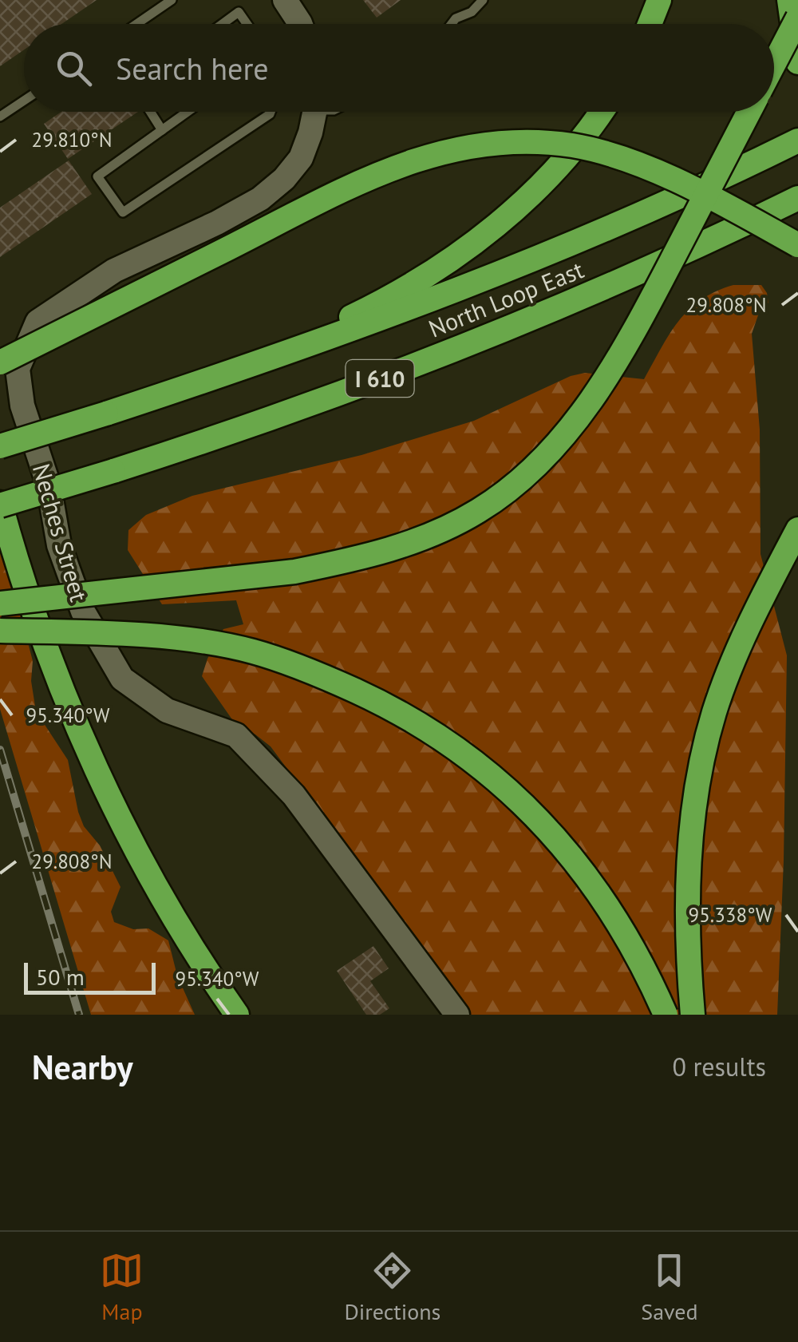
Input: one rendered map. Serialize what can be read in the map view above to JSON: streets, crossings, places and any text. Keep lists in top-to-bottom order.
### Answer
{
  "streets": {
    "highway": ["North Loop East", "I 610"],
    "main road": ["Neches Street"]
  },
  "scale_bar": "50 m",
  "page": {
    "search": "Search here",
    "scale": "50 m",
    "heading": ["Nearby", "0 results"],
    "nav": ["Map", "Directions", "Saved"]
  },
  "coordinates": [
    "29.810°N",
    "29.808°N",
    "95.340°W",
    "95.338°W"
  ]
}
